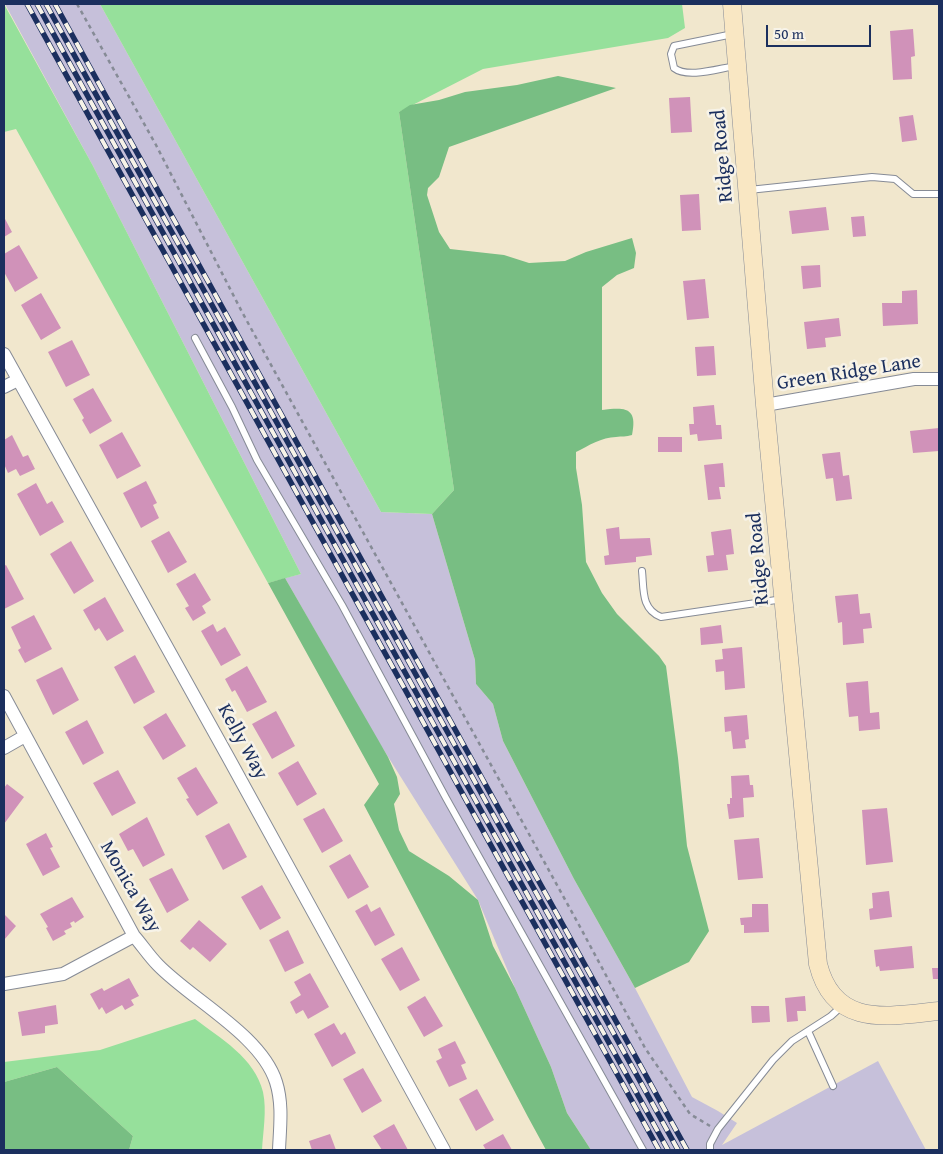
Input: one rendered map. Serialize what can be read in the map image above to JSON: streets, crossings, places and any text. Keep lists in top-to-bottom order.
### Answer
{
  "streets": {
    "street": [
      "Ridge Road",
      "Green Ridge Lane",
      "Kelly Way",
      "Monica Way"
    ]
  },
  "crossings": [
    ["Ridge Road", "Green Ridge Lane"]
  ],
  "scale_bar": "50 m"
}
